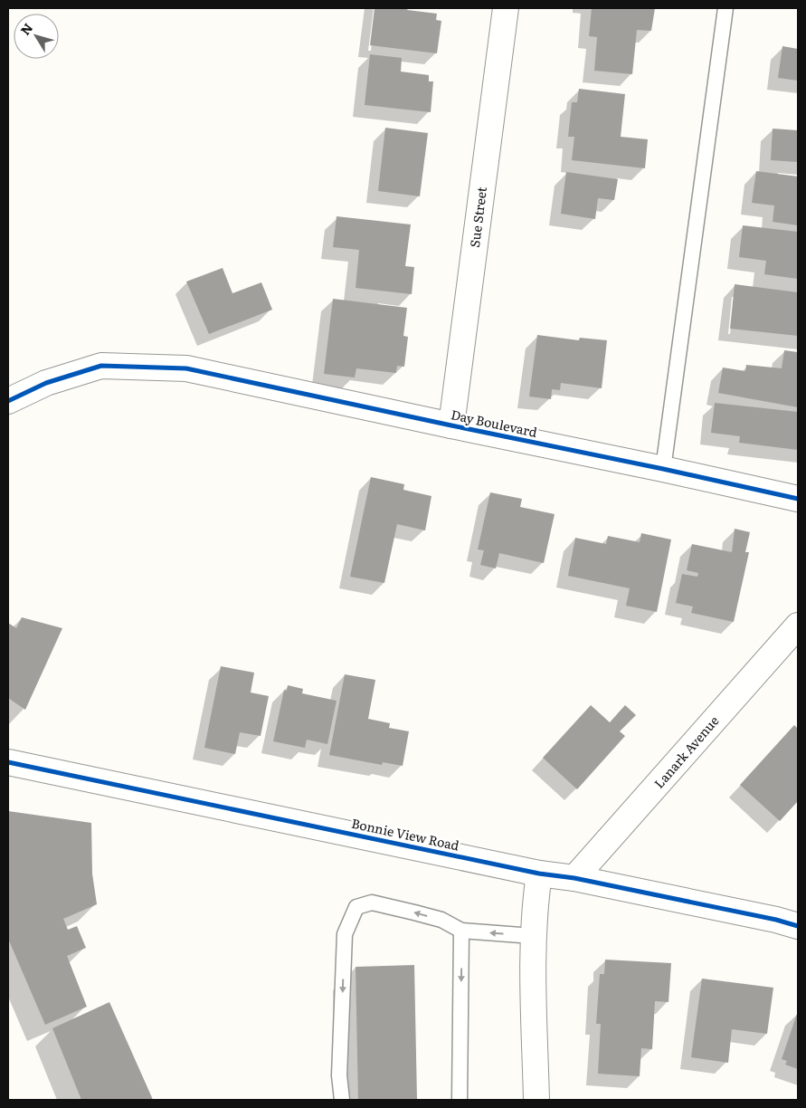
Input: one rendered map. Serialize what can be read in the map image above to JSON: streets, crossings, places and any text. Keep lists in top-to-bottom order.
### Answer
{
  "streets": {
    "street": [
      "Sue Street",
      "Day Boulevard",
      "Lanark Avenue",
      "Bonnie View Road"
    ]
  },
  "crossings": [
    ["Sue Street", "Day Boulevard"],
    ["Lanark Avenue", "Bonnie View Road"]
  ],
  "north": "top left"
}
